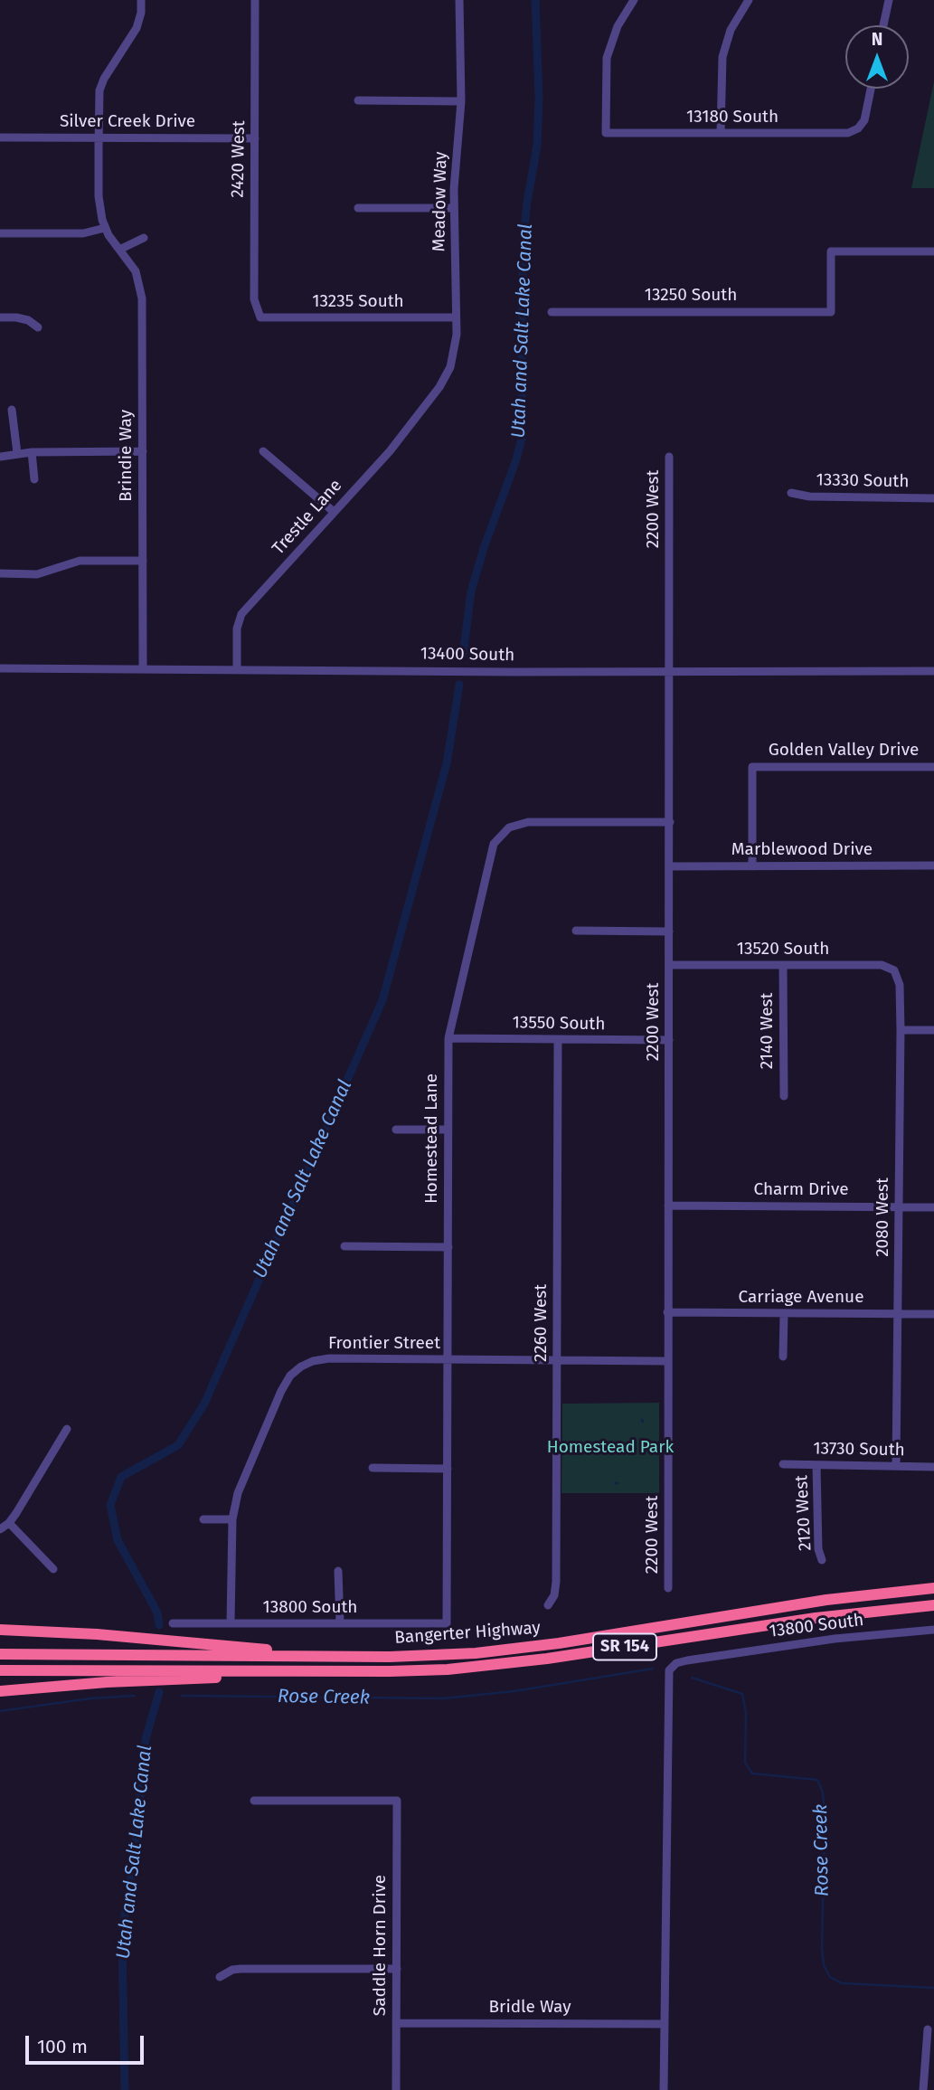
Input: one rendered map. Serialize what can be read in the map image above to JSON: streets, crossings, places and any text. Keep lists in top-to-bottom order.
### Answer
{
  "streets": {
    "highway": ["Bangerter Highway", "SR 154"],
    "street": [
      "13180 South",
      "Silver Creek Drive",
      "2420 West",
      "Meadow Way",
      "13250 South",
      "13235 South",
      "Brindie Way",
      "13330 South",
      "2200 West",
      "Trestle Lane",
      "13400 South",
      "Golden Valley Drive",
      "Marblewood Drive",
      "13520 South",
      "13550 South",
      "2140 West",
      "Homestead Lane",
      "Charm Drive",
      "2080 West",
      "Carriage Avenue",
      "2260 West",
      "Frontier Street",
      "13730 South",
      "2120 West",
      "13800 South",
      "Saddle Horn Drive",
      "Bridle Way"
    ]
  },
  "crossings": [
    ["Silver Creek Drive", "2420 West"],
    ["Silver Creek Drive", "Brindie Way"],
    ["2420 West", "13235 South"],
    ["Meadow Way", "13235 South"],
    ["Meadow Way", "Trestle Lane"],
    ["Brindie Way", "13400 South"],
    ["2200 West", "13400 South"],
    ["2200 West", "Marblewood Drive"],
    ["2200 West", "13520 South"],
    ["2200 West", "13550 South"],
    ["2200 West", "Homestead Lane"],
    ["2200 West", "Charm Drive"],
    ["2200 West", "Carriage Avenue"],
    ["2200 West", "Frontier Street"],
    ["Trestle Lane", "13400 South"],
    ["Golden Valley Drive", "Marblewood Drive"],
    ["13520 South", "2140 West"],
    ["13520 South", "2080 West"],
    ["13550 South", "Homestead Lane"],
    ["13550 South", "2260 West"],
    ["Homestead Lane", "Frontier Street"],
    ["Homestead Lane", "13800 South"],
    ["Charm Drive", "2080 West"],
    ["2080 West", "Carriage Avenue"],
    ["2080 West", "13730 South"],
    ["2260 West", "Frontier Street"],
    ["Frontier Street", "13800 South"],
    ["13730 South", "2120 West"],
    ["13800 South", "Bridle Way"],
    ["Saddle Horn Drive", "Bridle Way"]
  ],
  "water": ["Utah and Salt Lake Canal", "Rose Creek"],
  "parks": ["Homestead Park"],
  "scale_bar": "100 m",
  "north": "top"
}
